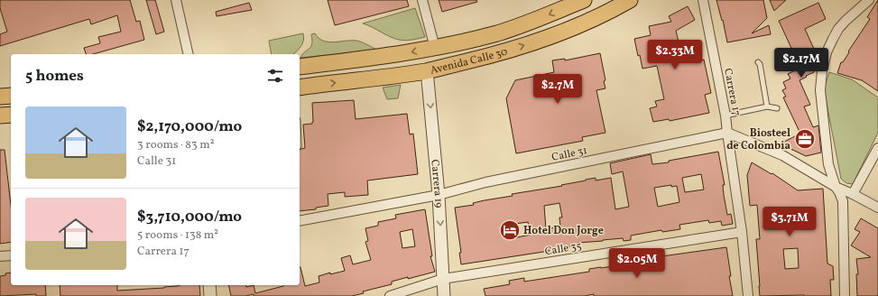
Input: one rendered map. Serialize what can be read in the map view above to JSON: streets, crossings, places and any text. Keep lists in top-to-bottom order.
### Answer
{
  "streets": {
    "highway": ["Avenida Calle 30"],
    "street": [
      "Carrera 17",
      "Calle 31",
      "Carrera 19",
      "Calle 35"
    ]
  },
  "crossings": [
    ["Avenida Calle 30", "Carrera 19"],
    ["Carrera 17", "Calle 31"],
    ["Carrera 17", "Calle 35"],
    ["Calle 31", "Carrera 19"],
    ["Carrera 19", "Calle 35"]
  ],
  "one_way": ["Carrera 19"],
  "places": {
    "office": ["Biosteel de Colombia"],
    "hotel": ["Hotel Don Jorge"]
  },
  "page": {
    "price": [
      "$2.33M",
      "$2.17M",
      "$2.7M",
      "$3.71M",
      "$2.05M"
    ],
    "heading": "5 homes",
    "list": [
      {
        "name": "$2,170,000/mo",
        "note": "3 rooms · 83 m² · Calle 31"
      },
      {
        "name": "$3,710,000/mo",
        "note": "5 rooms · 138 m² · Carrera 17"
      }
    ]
  }
}
